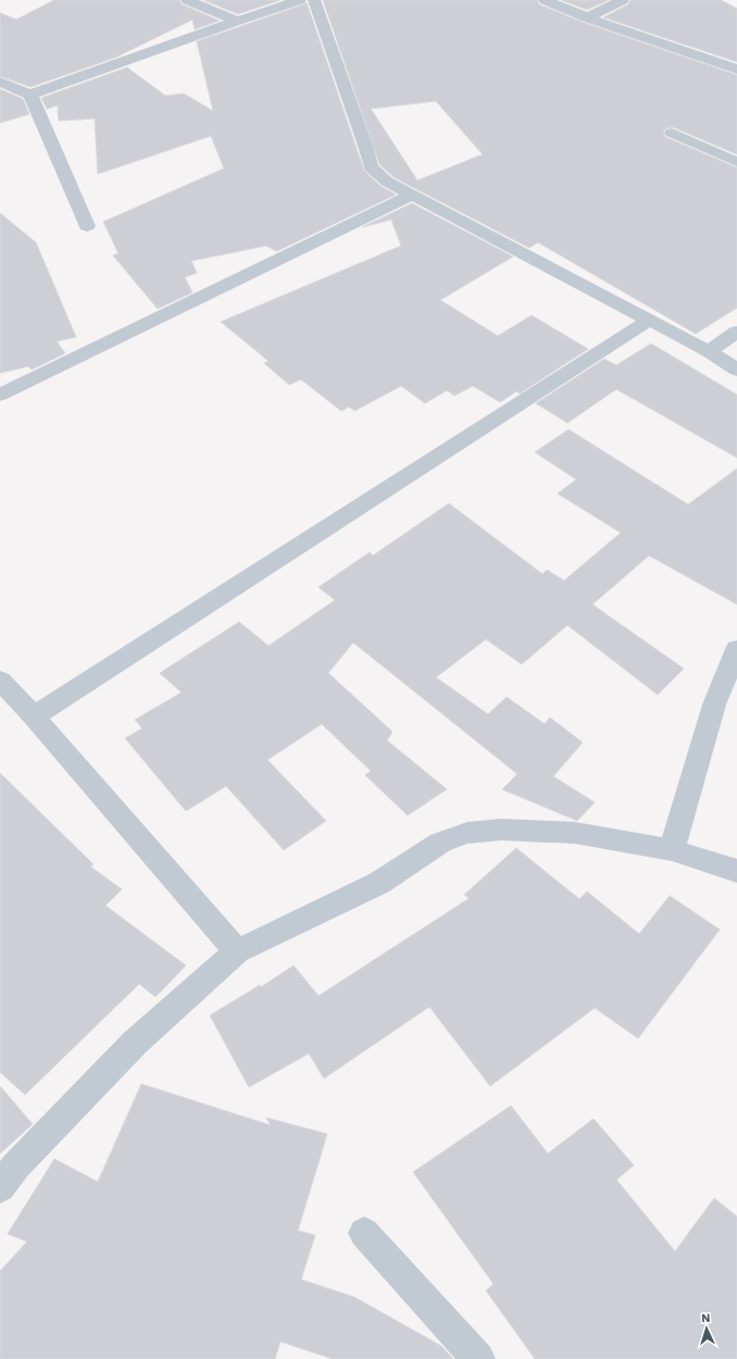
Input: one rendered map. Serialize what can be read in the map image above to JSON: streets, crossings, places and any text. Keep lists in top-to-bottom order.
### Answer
{
  "north": "top"
}
